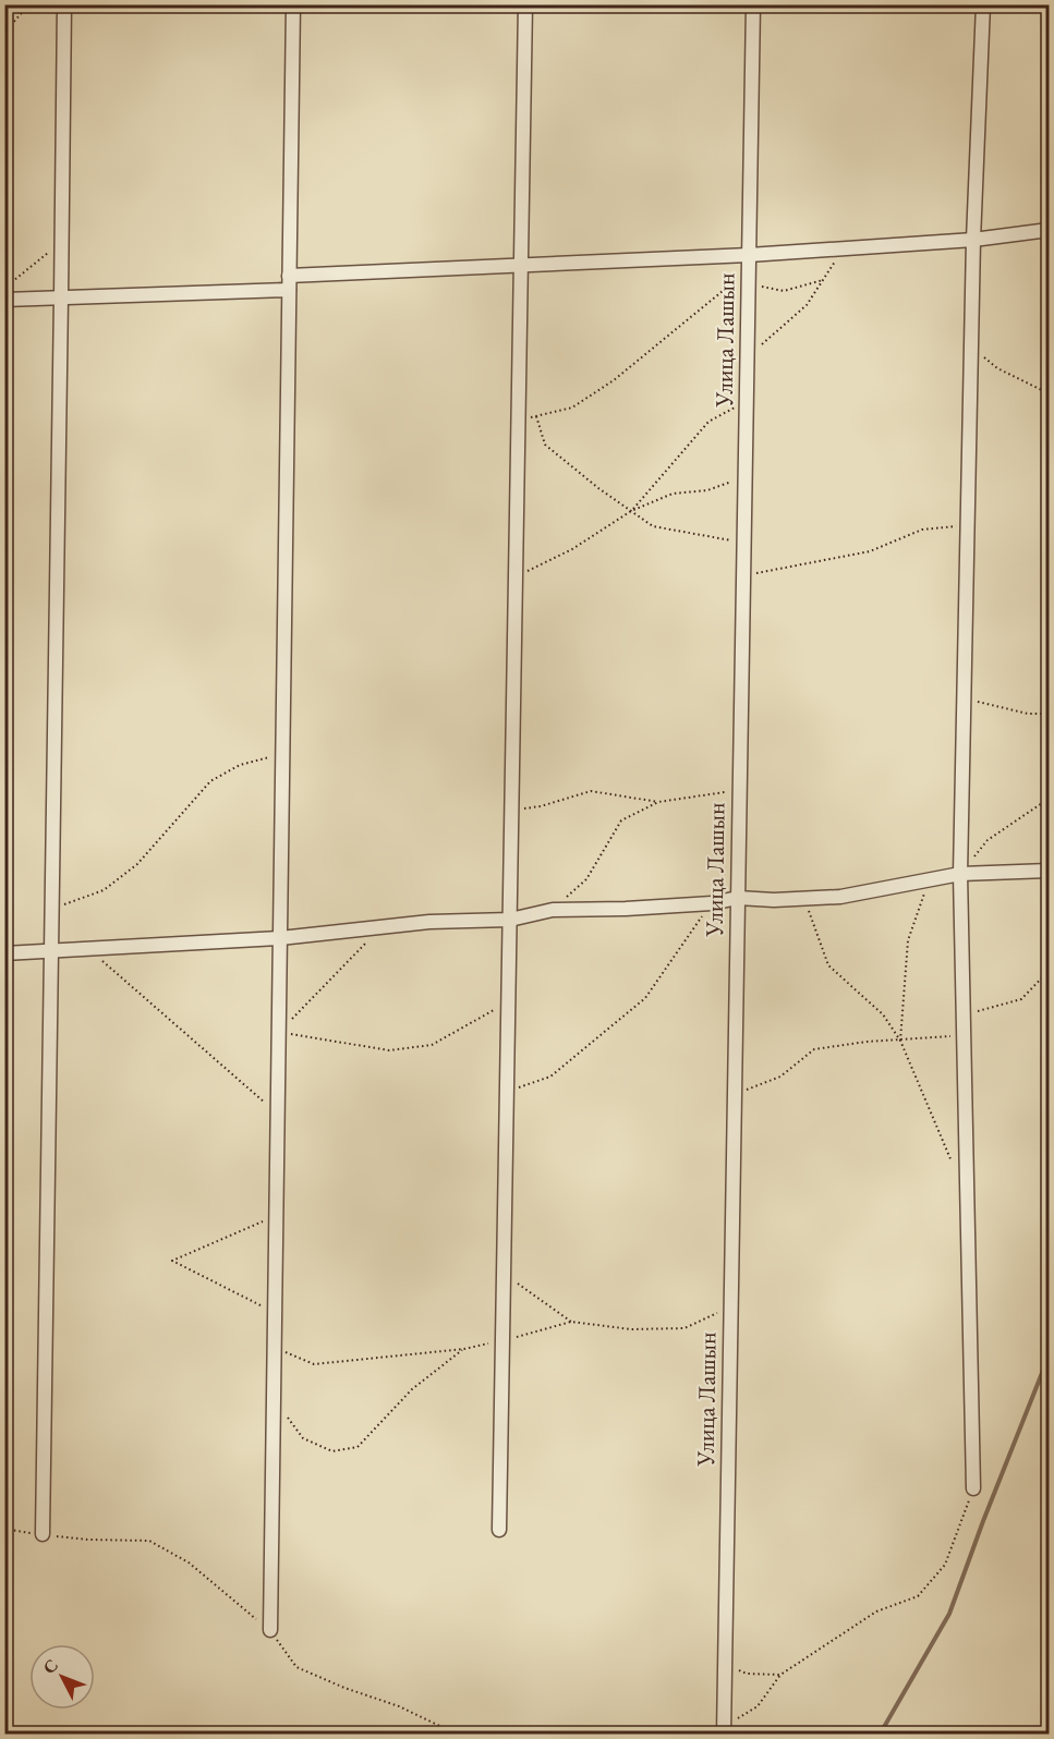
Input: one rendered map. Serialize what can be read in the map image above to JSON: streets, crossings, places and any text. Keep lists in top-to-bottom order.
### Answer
{
  "streets": {
    "street": ["Улица Лашын"]
  },
  "north": "top left"
}
